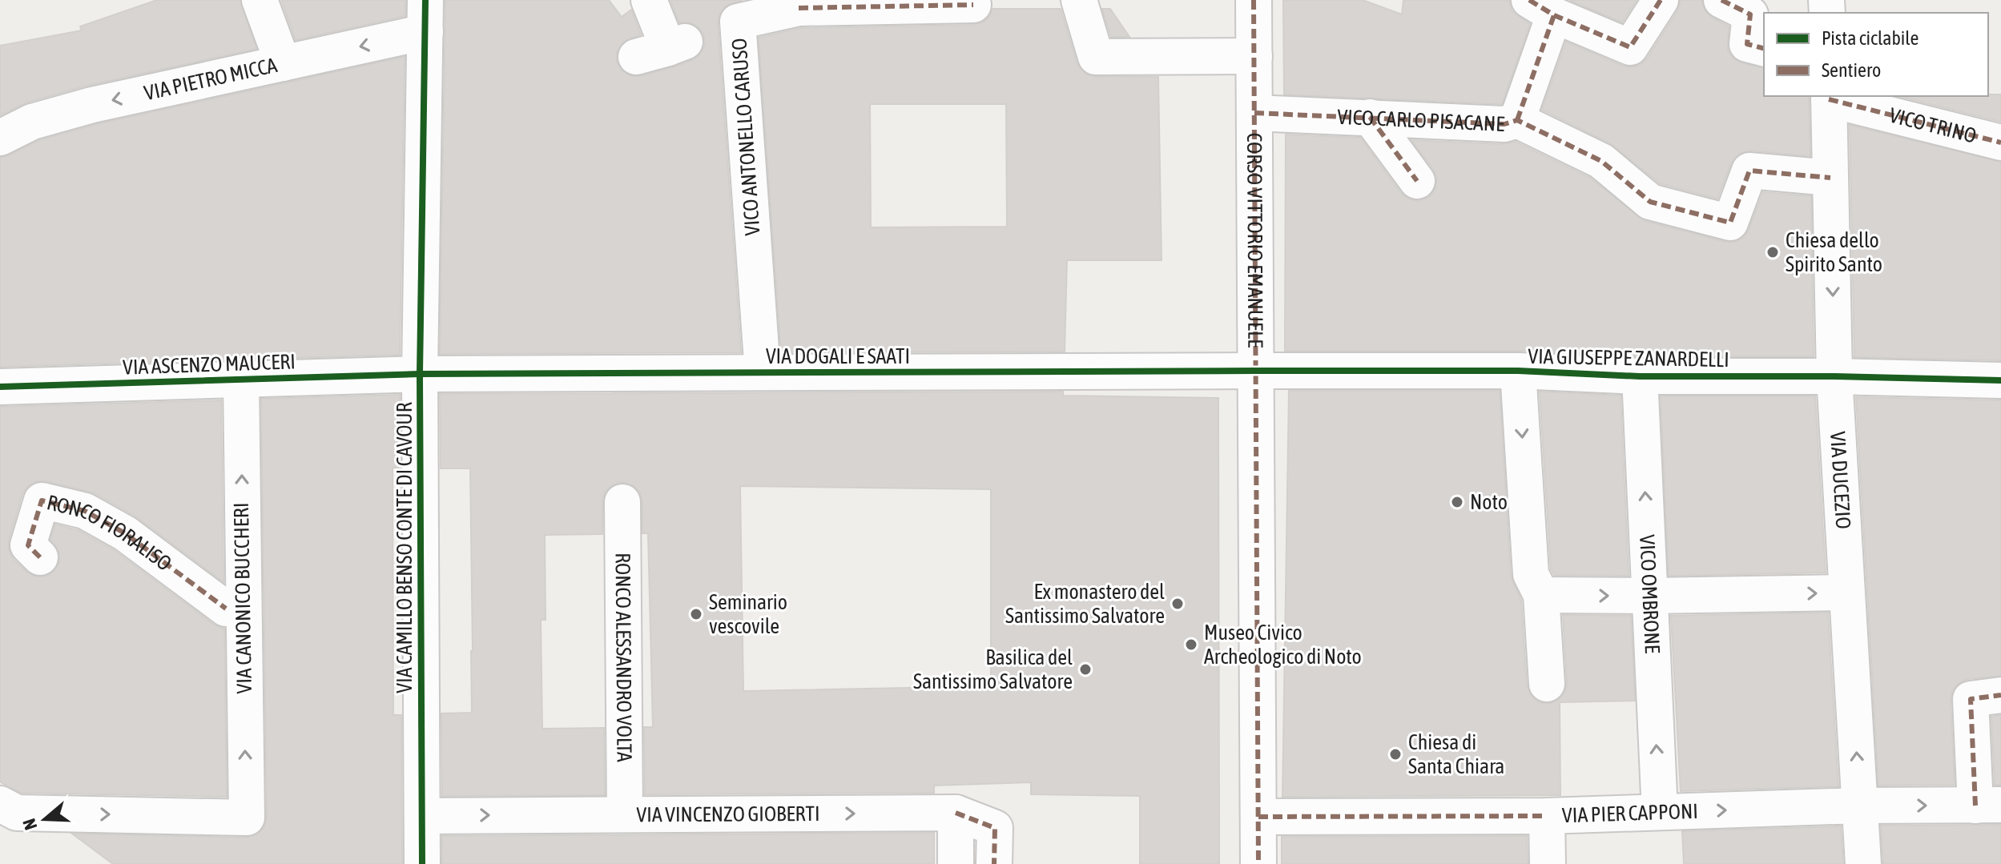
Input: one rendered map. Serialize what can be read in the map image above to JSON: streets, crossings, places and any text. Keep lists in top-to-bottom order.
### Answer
{
  "streets": {
    "street": [
      "VIA PIETRO MICCA",
      "VICO CARLO PISACANE",
      "VICO TRINO",
      "VICO ANTONELLO CARUSO",
      "CORSO VITTORIO EMANUELE",
      "VIA DOGALI E SAATI",
      "VIA GIUSEPPE ZANARDELLI",
      "VIA ASCENZO MAUCERI",
      "VIA DUCEZIO",
      "RONCO FIORALISO",
      "VIA CAMILLO BENSO CONTE DI CAVOUR",
      "VICO OMBRONE",
      "VIA CANONICO BUCCHERI",
      "RONCO ALESSANDRO VOLTA",
      "VIA VINCENZO GIOBERTI",
      "VIA PIER CAPPONI"
    ]
  },
  "crossings": [
    ["VIA PIETRO MICCA", "VIA CAMILLO BENSO CONTE DI CAVOUR"],
    ["VICO CARLO PISACANE", "CORSO VITTORIO EMANUELE"],
    ["VICO CARLO PISACANE", "VIA DUCEZIO"],
    ["VICO TRINO", "VIA DUCEZIO"],
    ["VICO ANTONELLO CARUSO", "VIA DOGALI E SAATI"],
    ["CORSO VITTORIO EMANUELE", "VIA DOGALI E SAATI"],
    ["CORSO VITTORIO EMANUELE", "VIA GIUSEPPE ZANARDELLI"],
    ["CORSO VITTORIO EMANUELE", "VIA PIER CAPPONI"],
    ["VIA DOGALI E SAATI", "VIA GIUSEPPE ZANARDELLI"],
    ["VIA DOGALI E SAATI", "VIA ASCENZO MAUCERI"],
    ["VIA DOGALI E SAATI", "VIA CAMILLO BENSO CONTE DI CAVOUR"],
    ["VIA GIUSEPPE ZANARDELLI", "VIA DUCEZIO"],
    ["VIA GIUSEPPE ZANARDELLI", "VICO OMBRONE"],
    ["VIA ASCENZO MAUCERI", "VIA CAMILLO BENSO CONTE DI CAVOUR"],
    ["VIA ASCENZO MAUCERI", "VIA CANONICO BUCCHERI"],
    ["VIA DUCEZIO", "VIA PIER CAPPONI"],
    ["VIA CAMILLO BENSO CONTE DI CAVOUR", "VIA VINCENZO GIOBERTI"],
    ["VICO OMBRONE", "VIA PIER CAPPONI"],
    ["RONCO ALESSANDRO VOLTA", "VIA VINCENZO GIOBERTI"]
  ],
  "one_way": ["VIA PIETRO MICCA", "VIA VINCENZO GIOBERTI"],
  "places": [
    "Chiesa dello Spirito Santo",
    "Noto",
    "Ex monastero del Santissimo Salvatore",
    "Seminario vescovile",
    "Museo Civico Archeologico di Noto",
    "Basilica del Santissimo Salvatore",
    "Chiesa di Santa Chiara"
  ],
  "legend": ["Pista ciclabile", "Sentiero"],
  "north": "left"
}
